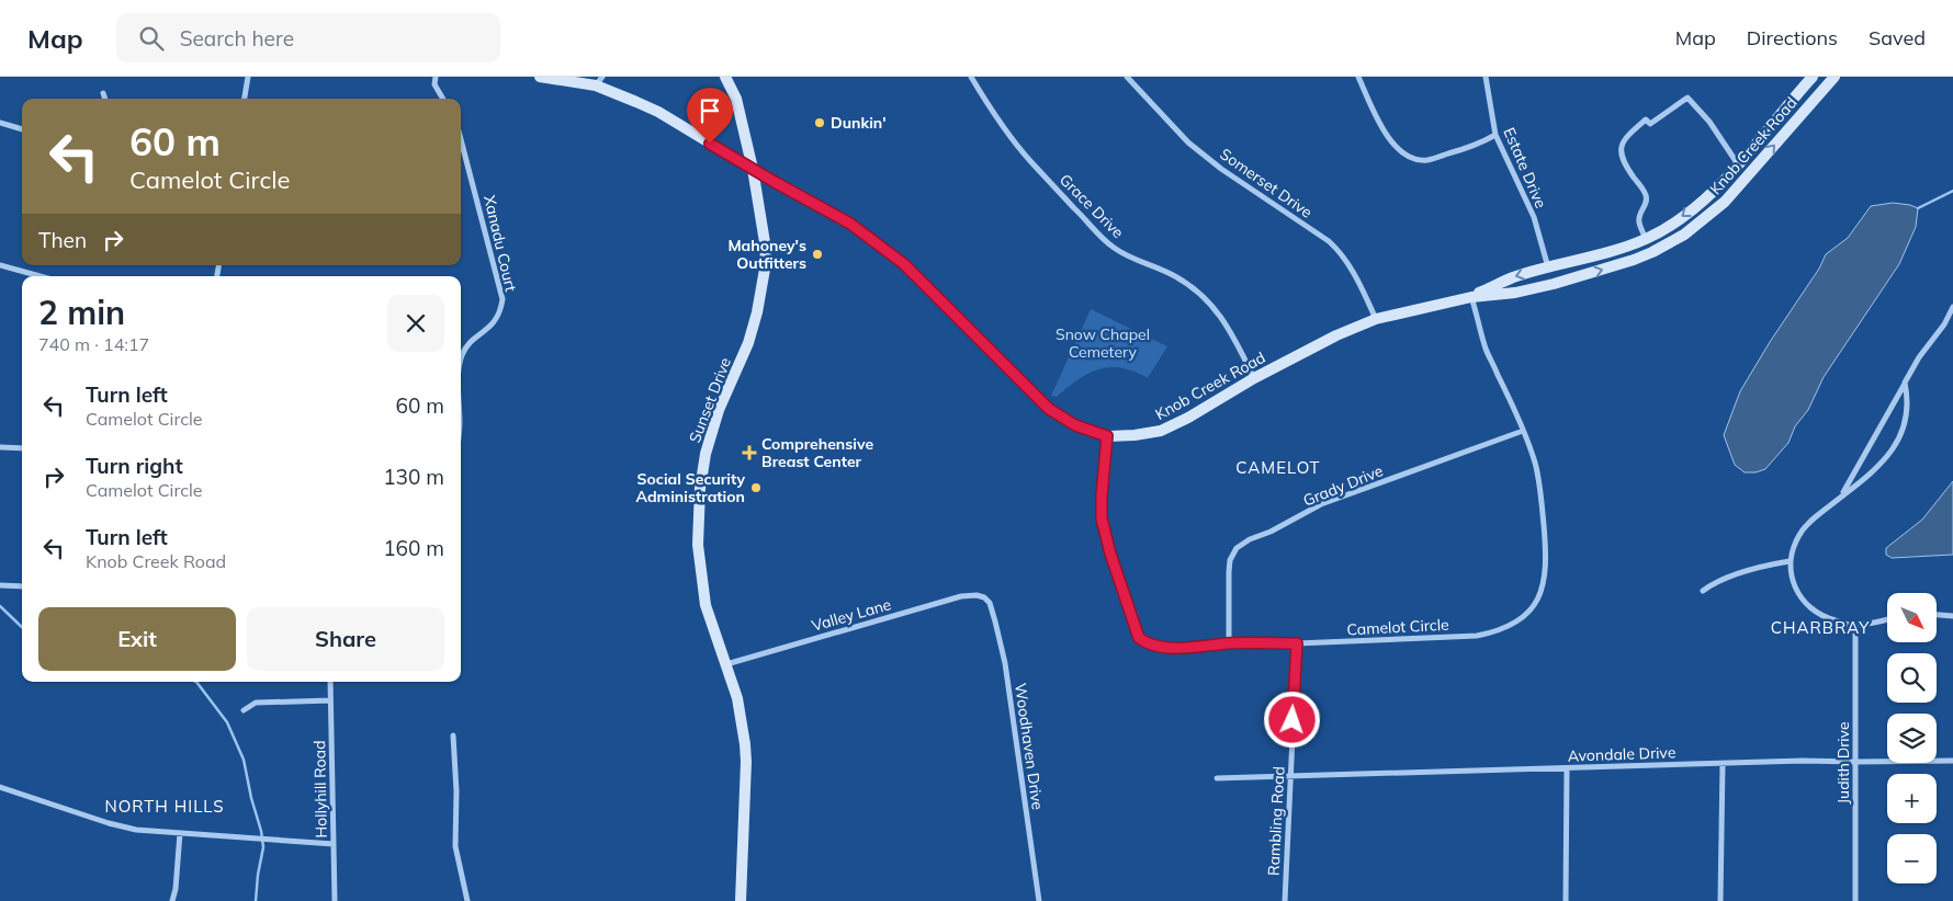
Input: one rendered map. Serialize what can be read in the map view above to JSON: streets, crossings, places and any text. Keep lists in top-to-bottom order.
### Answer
{
  "streets": {
    "main road": ["Knob Creek Road", "Sunset Drive"],
    "street": [
      "Estate Drive",
      "Somerset Drive",
      "Grace Drive",
      "Xanadu Court",
      "Grady Drive",
      "Valley Lane",
      "Camelot Circle",
      "Woodhaven Drive",
      "Avondale Drive",
      "Judith Drive",
      "Hollyhill Road",
      "Rambling Road"
    ]
  },
  "crossings": [
    ["Knob Creek Road", "Estate Drive"],
    ["Knob Creek Road", "Somerset Drive"],
    ["Knob Creek Road", "Grace Drive"],
    ["Knob Creek Road", "Sunset Drive"],
    ["Knob Creek Road", "Camelot Circle"],
    ["Sunset Drive", "Valley Lane"],
    ["Grady Drive", "Camelot Circle"],
    ["Valley Lane", "Woodhaven Drive"],
    ["Camelot Circle", "Rambling Road"],
    ["Avondale Drive", "Judith Drive"],
    ["Avondale Drive", "Rambling Road"]
  ],
  "districts": ["CAMELOT", "CHARBRAY", "NORTH HILLS"],
  "parks": ["Snow Chapel Cemetery"],
  "places": {
    "other": ["Dunkin'", "Mahoney's Outfitters", "Social Security Administration"],
    "health": ["Comprehensive Breast Center"]
  },
  "north": "bottom right",
  "page": {
    "header": "Map",
    "search": "Search here",
    "nav": ["Map", "Directions", "Saved"],
    "turn": ["60 m", "Camelot Circle"],
    "then": "Then",
    "heading": ["2 min", "740 m · 14:17"],
    "list": [
      {
        "name": "Turn left",
        "note": "Camelot Circle",
        "value": "60 m"
      },
      {
        "name": "Turn right",
        "note": "Camelot Circle",
        "value": "130 m"
      },
      {
        "name": "Turn left",
        "note": "Knob Creek Road",
        "value": "160 m"
      }
    ],
    "map_buttons": ["+", "−"],
    "buttons": ["Exit", "Share"]
  }
}
